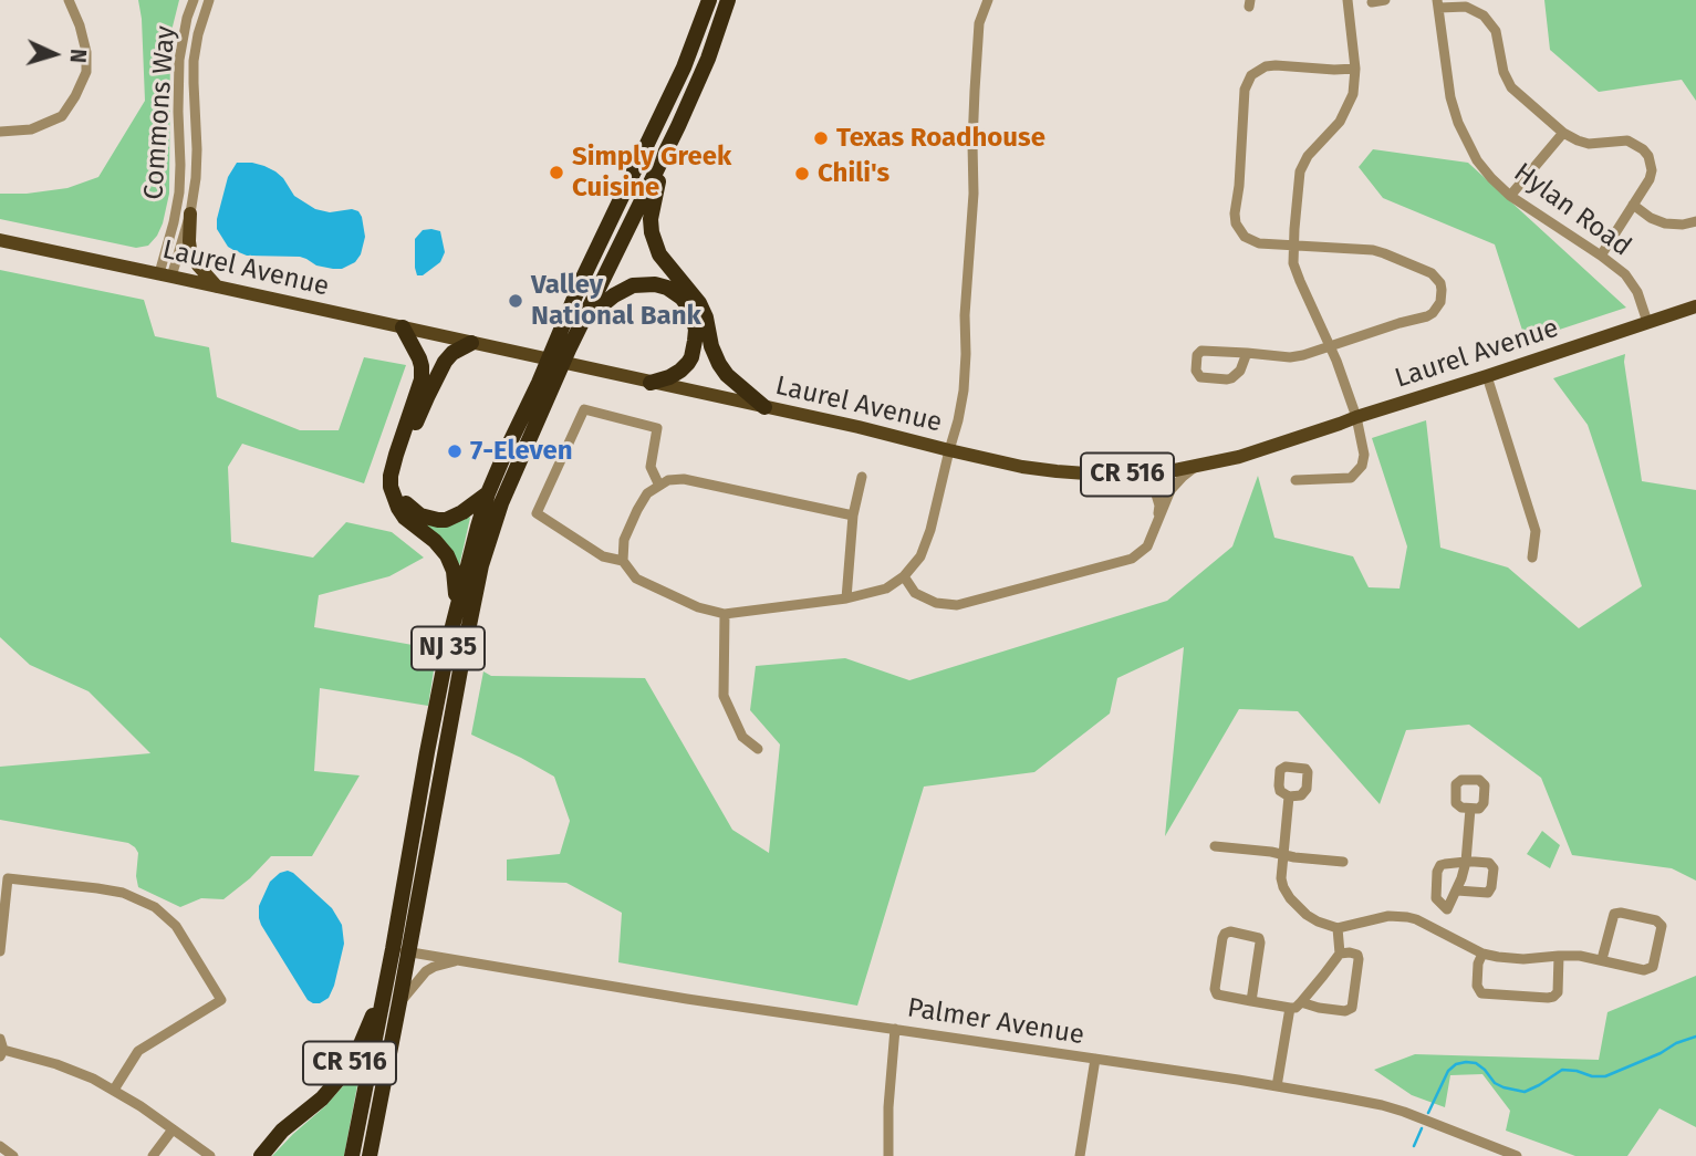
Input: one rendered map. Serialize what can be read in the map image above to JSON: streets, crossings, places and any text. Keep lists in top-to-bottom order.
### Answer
{
  "streets": {
    "highway": ["CR 516", "NJ 35"],
    "main road": ["Laurel Avenue"],
    "street": ["Commons Way", "Hylan Road", "Palmer Avenue"]
  },
  "crossings": [
    ["Commons Way", "Laurel Avenue"],
    ["Hylan Road", "Laurel Avenue"],
    ["Laurel Avenue", "NJ 35"],
    ["CR 516", "NJ 35"],
    ["NJ 35", "Palmer Avenue"]
  ],
  "places": [
    "Texas Roadhouse",
    "Simply Greek Cuisine",
    "Chili's",
    "Valley National Bank",
    "7-Eleven"
  ],
  "north": "right"
}
